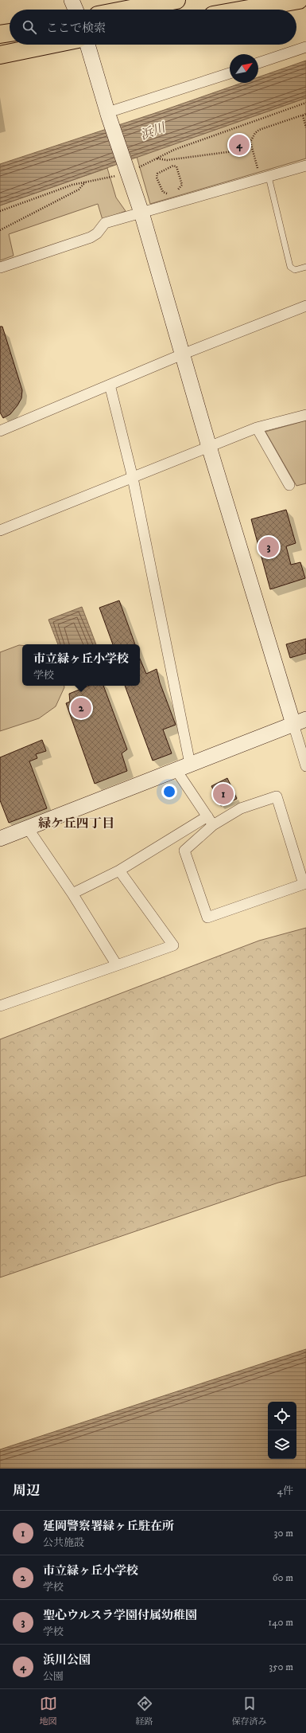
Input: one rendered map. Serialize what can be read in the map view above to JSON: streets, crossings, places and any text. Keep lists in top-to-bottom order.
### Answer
{
  "districts": ["緑ケ丘四丁目"],
  "water": ["浜川"],
  "north": "top right",
  "page": {
    "search": "ここで検索",
    "pins": [
      "4",
      "3",
      "2",
      "1"
    ],
    "popup": ["市立緑ヶ丘小学校", "学校"],
    "heading": ["周辺", "4件"],
    "list": [
      {
        "mark": "1",
        "name": "延岡警察署緑ヶ丘駐在所",
        "note": "公共施設",
        "value": "30 m"
      },
      {
        "mark": "2",
        "name": "市立緑ヶ丘小学校",
        "note": "学校",
        "value": "60 m"
      },
      {
        "mark": "3",
        "name": "聖心ウルスラ学園付属幼稚園",
        "note": "学校",
        "value": "140 m"
      },
      {
        "mark": "4",
        "name": "浜川公園",
        "note": "公園",
        "value": "350 m"
      }
    ],
    "nav": ["地図", "経路", "保存済み"]
  }
}
